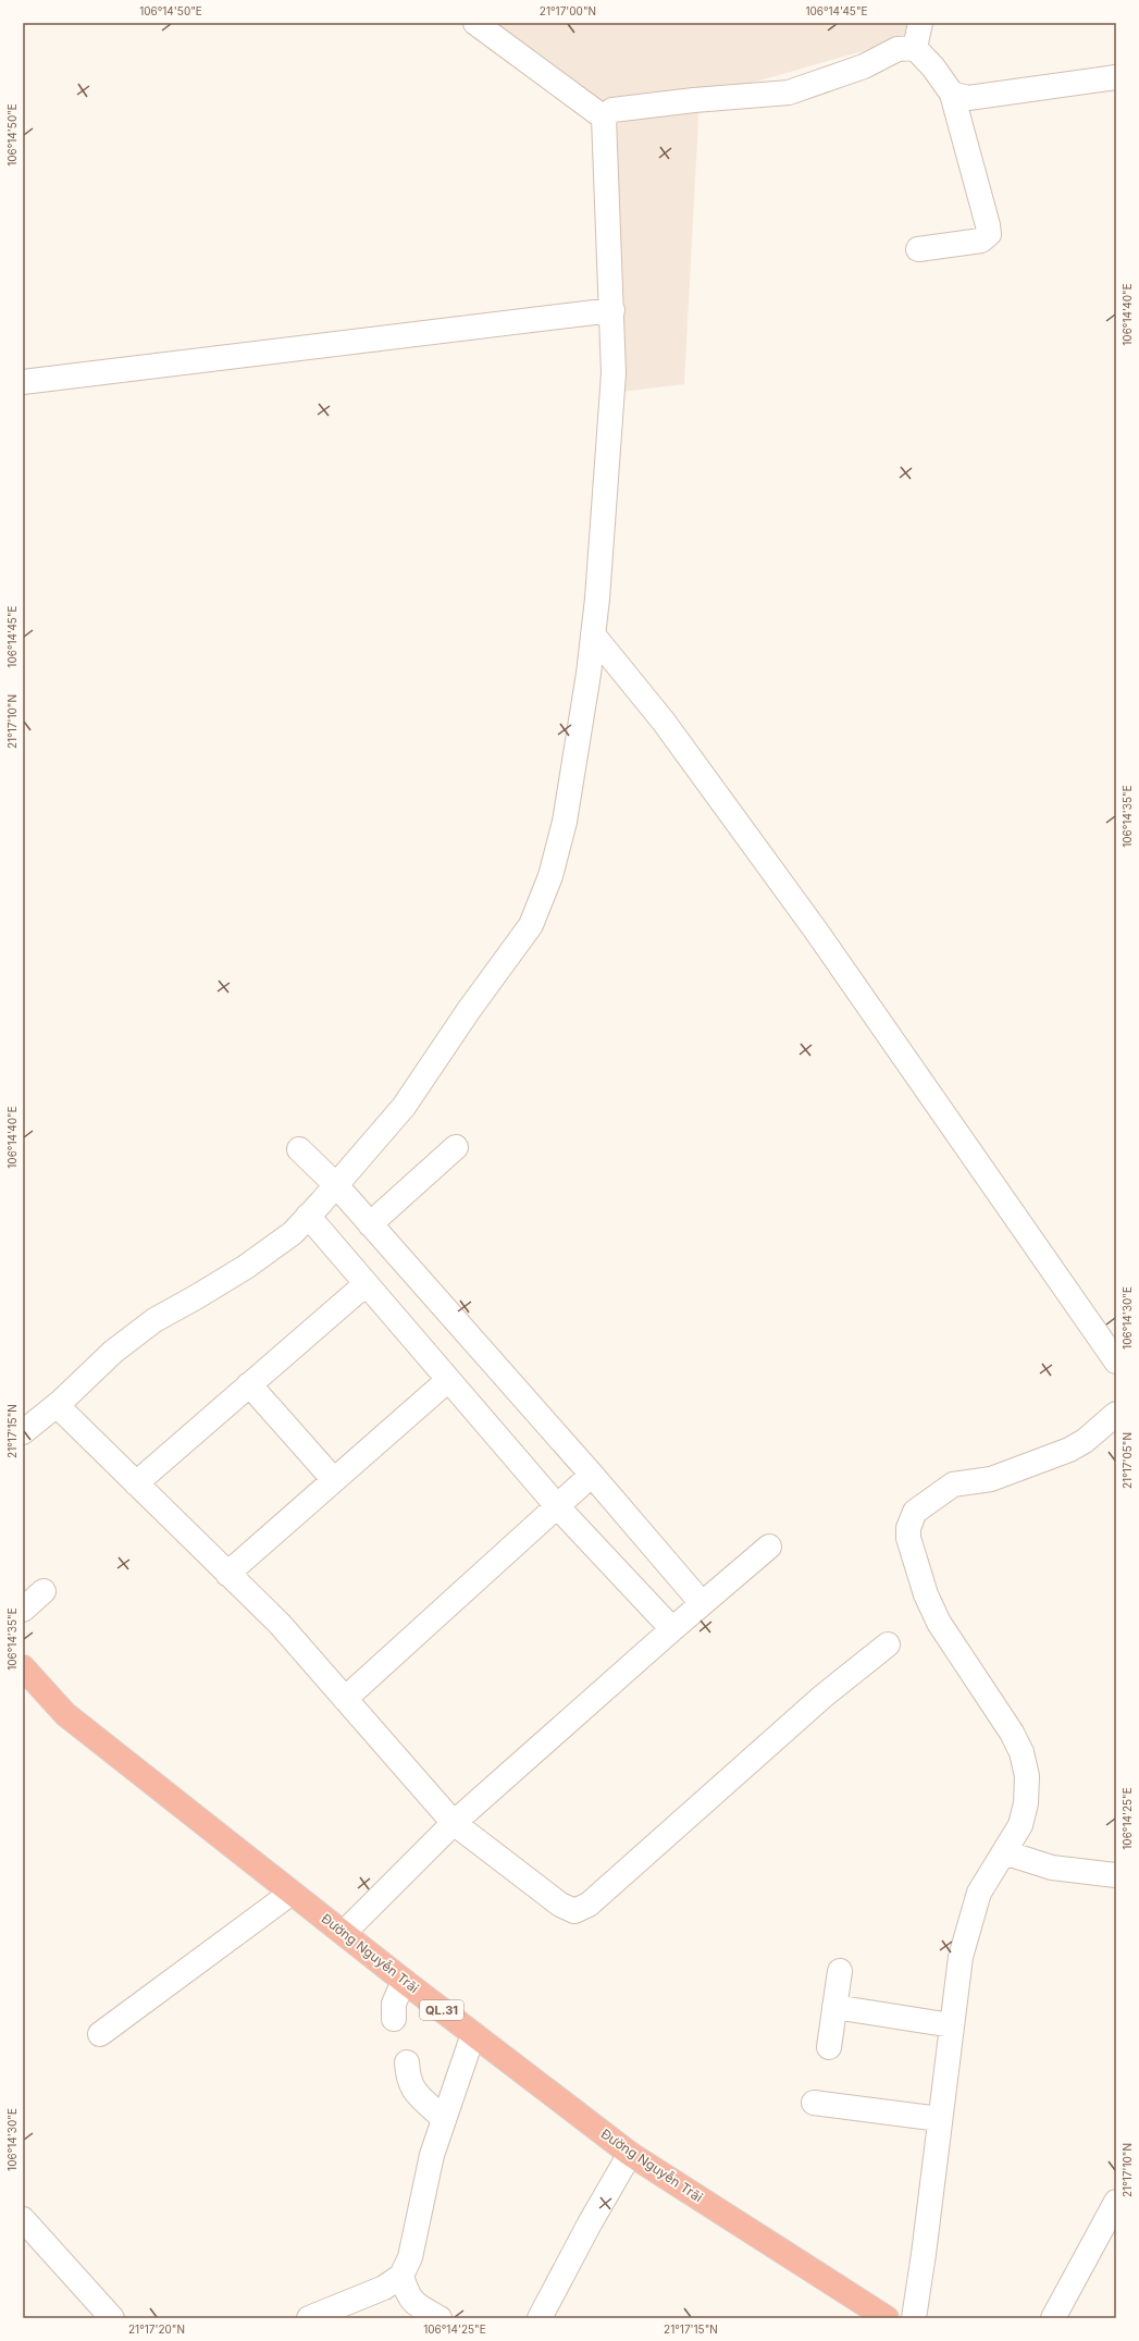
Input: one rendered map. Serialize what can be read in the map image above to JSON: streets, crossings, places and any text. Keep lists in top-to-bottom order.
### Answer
{
  "streets": {
    "highway": ["Đường Nguyễn Trãi", "QL.31"]
  },
  "coordinates": [
    "106°14'50\"E",
    "21°17'00\"N",
    "106°14'45\"E",
    "106°14'40\"E",
    "21°17'10\"N",
    "106°14'35\"E",
    "106°14'30\"E",
    "21°17'15\"N",
    "21°17'05\"N",
    "106°14'25\"E",
    "21°17'20\"N"
  ]
}
